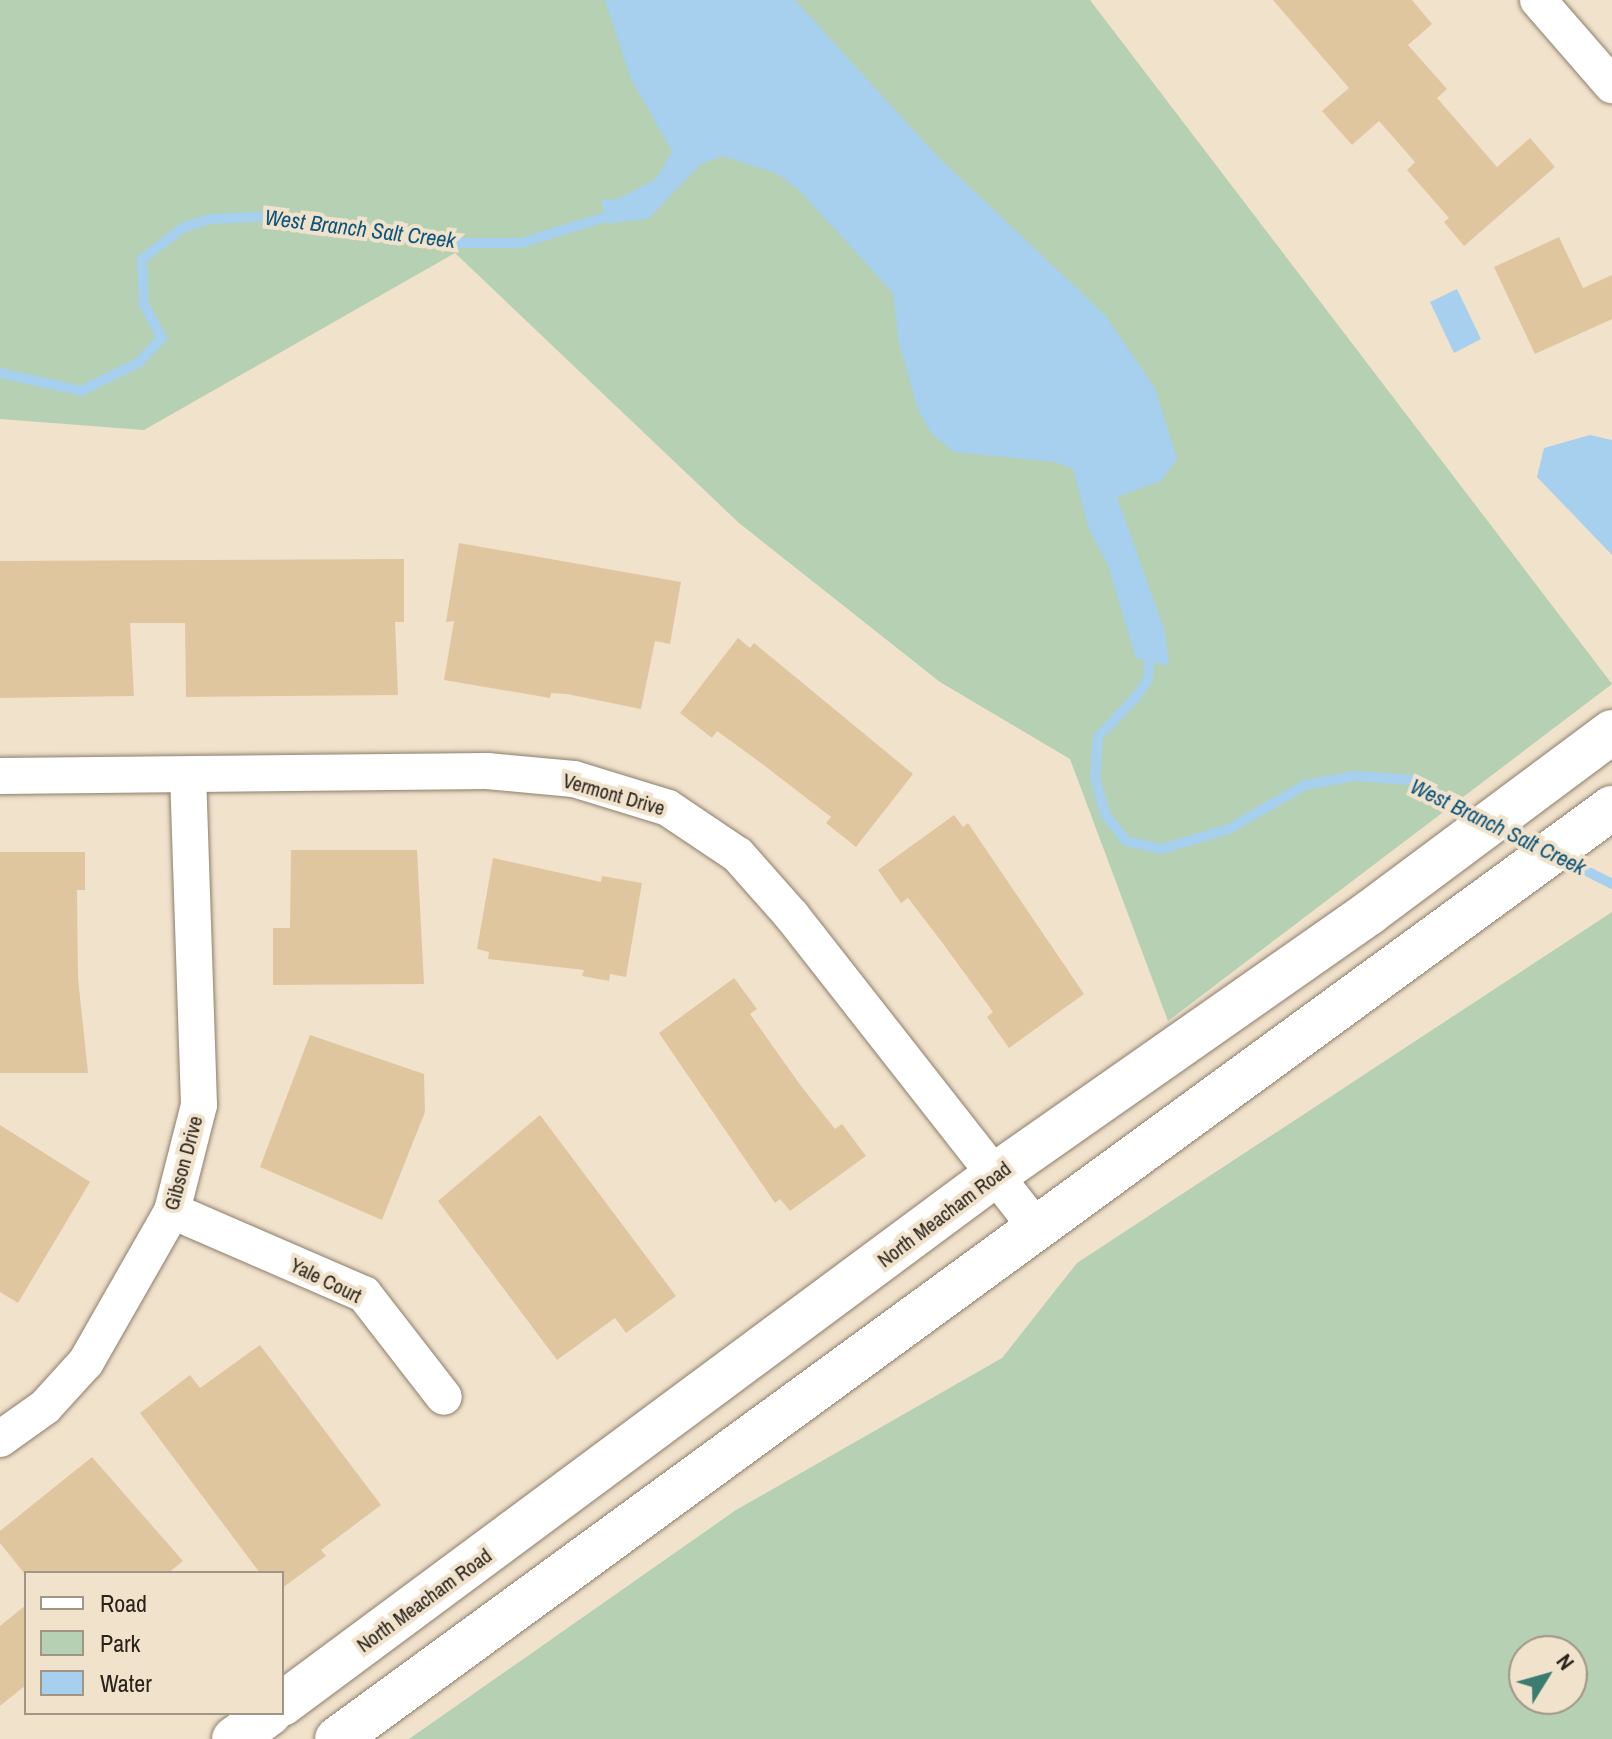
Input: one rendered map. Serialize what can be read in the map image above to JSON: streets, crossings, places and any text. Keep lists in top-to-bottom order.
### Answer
{
  "streets": {
    "main road": ["North Meacham Road"],
    "street": ["Vermont Drive", "Gibson Drive", "Yale Court"]
  },
  "crossings": [
    ["Vermont Drive", "Gibson Drive"],
    ["Vermont Drive", "North Meacham Road"],
    ["Gibson Drive", "Yale Court"]
  ],
  "water": ["West Branch Salt Creek"],
  "legend": ["Road", "Park", "Water"],
  "north": "top right"
}
